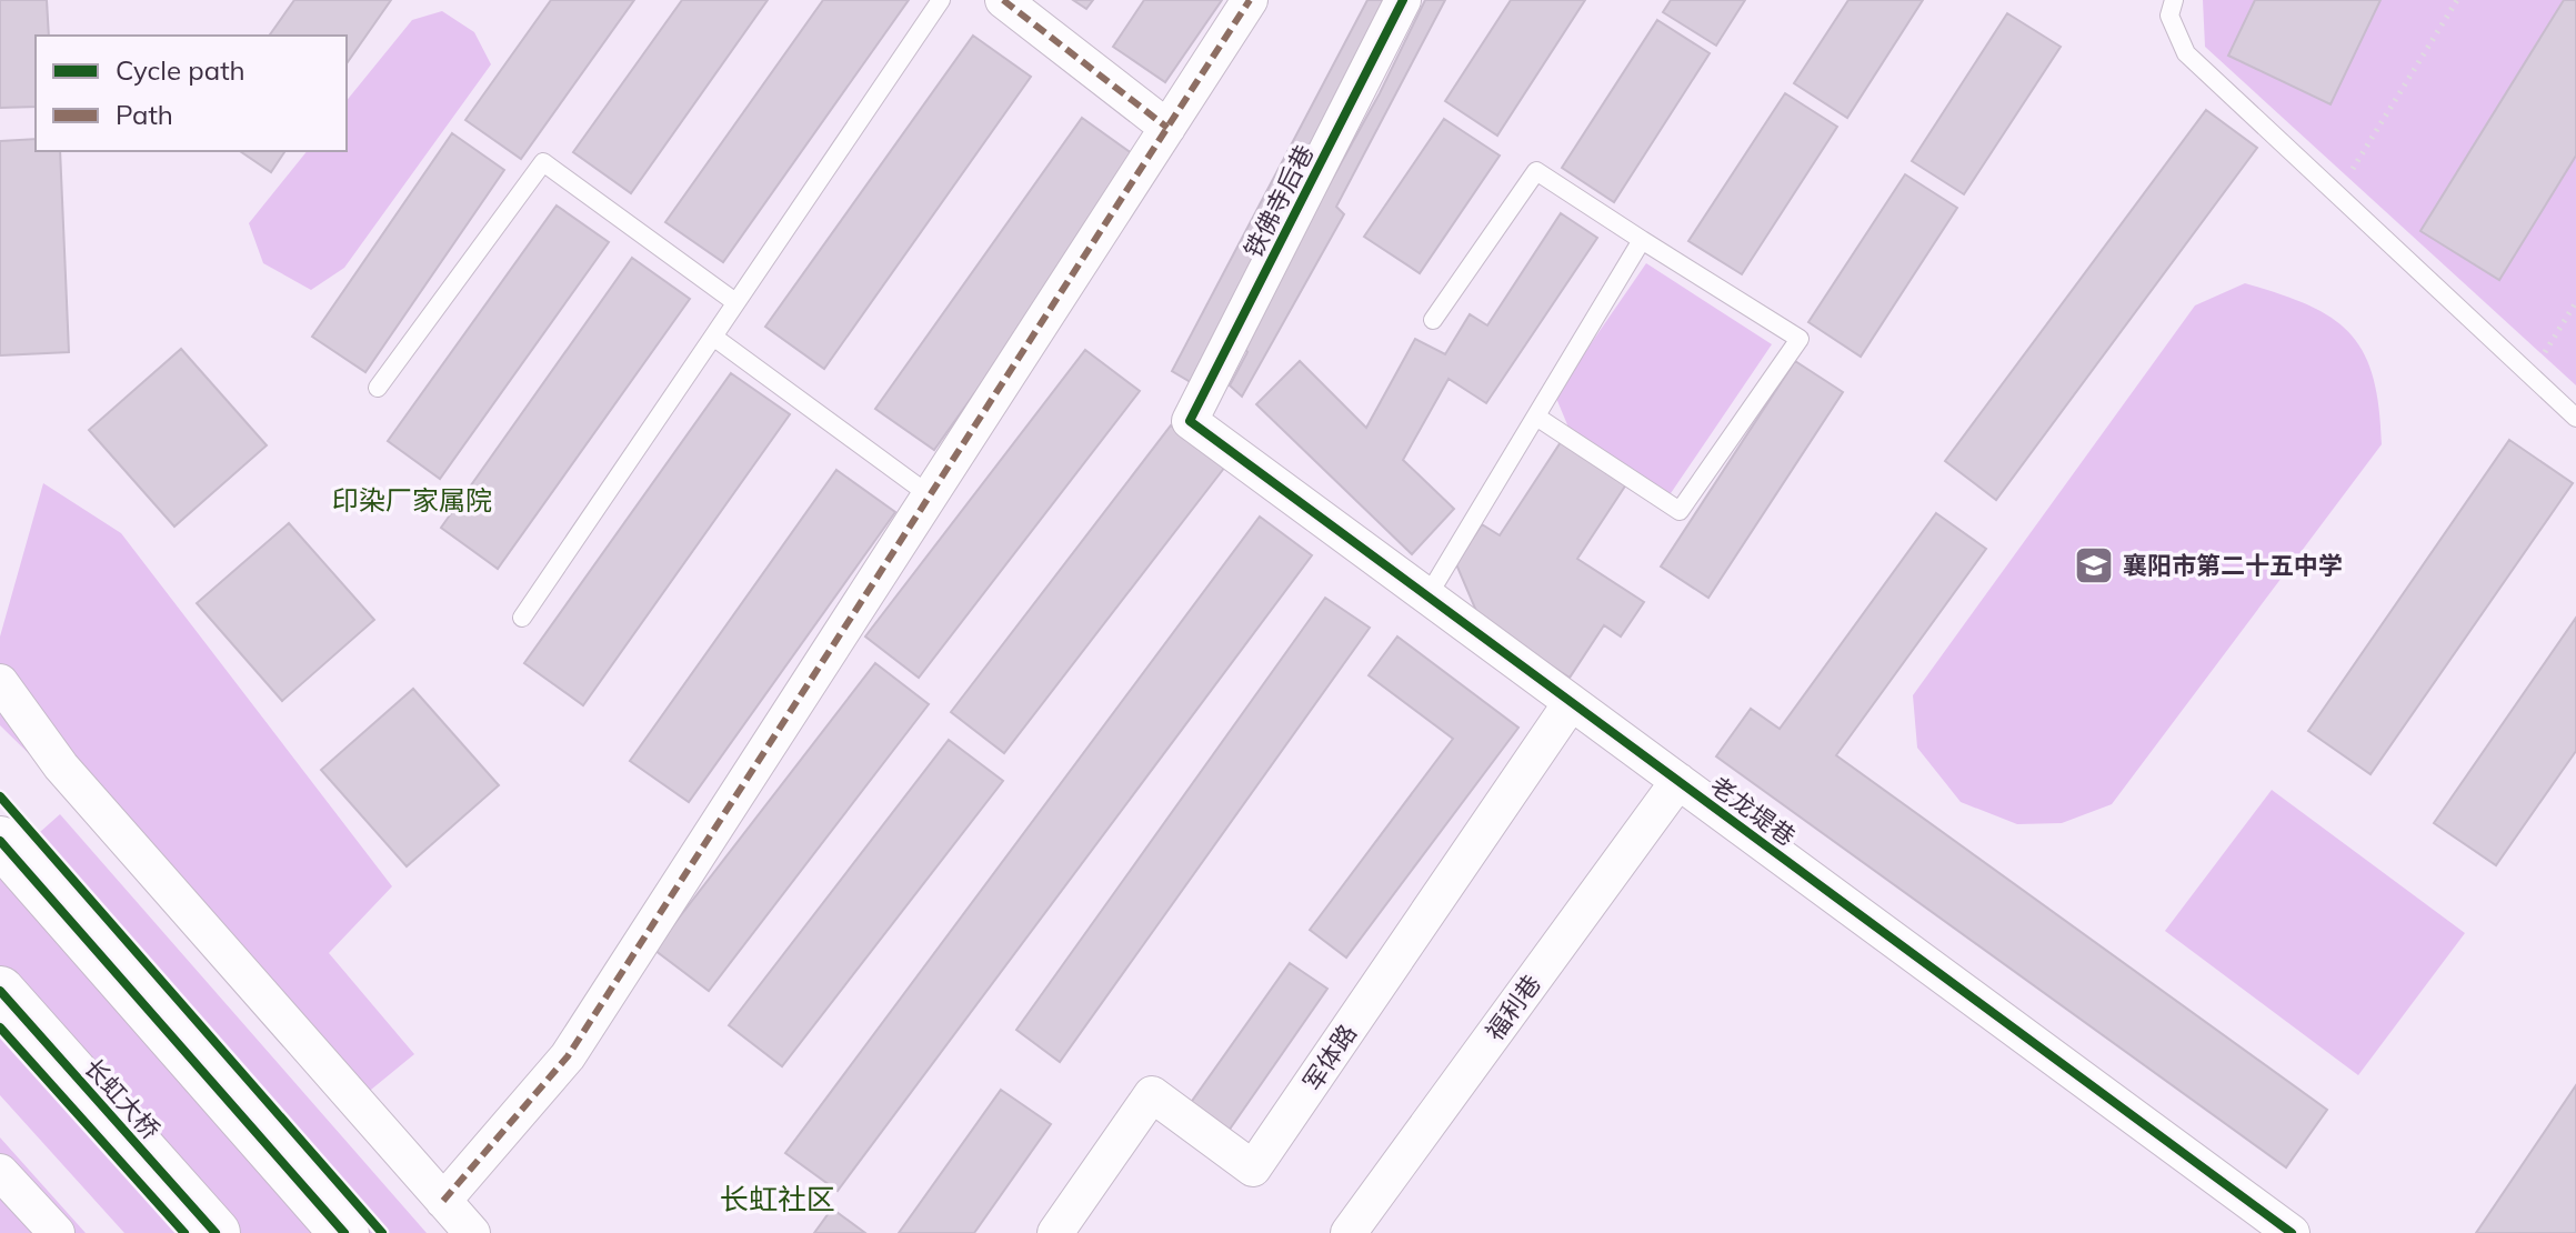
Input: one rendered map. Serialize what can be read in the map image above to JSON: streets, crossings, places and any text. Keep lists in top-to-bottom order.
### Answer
{
  "streets": {
    "highway": ["长虹大桥"],
    "street": [
      "铁佛寺后巷",
      "老龙堤巷",
      "福利巷",
      "军体路"
    ]
  },
  "crossings": [
    ["铁佛寺后巷", "老龙堤巷"],
    ["老龙堤巷", "福利巷"],
    ["老龙堤巷", "军体路"]
  ],
  "districts": ["印染厂家属院", "长虹社区"],
  "places": {
    "school or university": ["襄阳市第二十五中学"]
  },
  "legend": ["Cycle path", "Path"]
}
